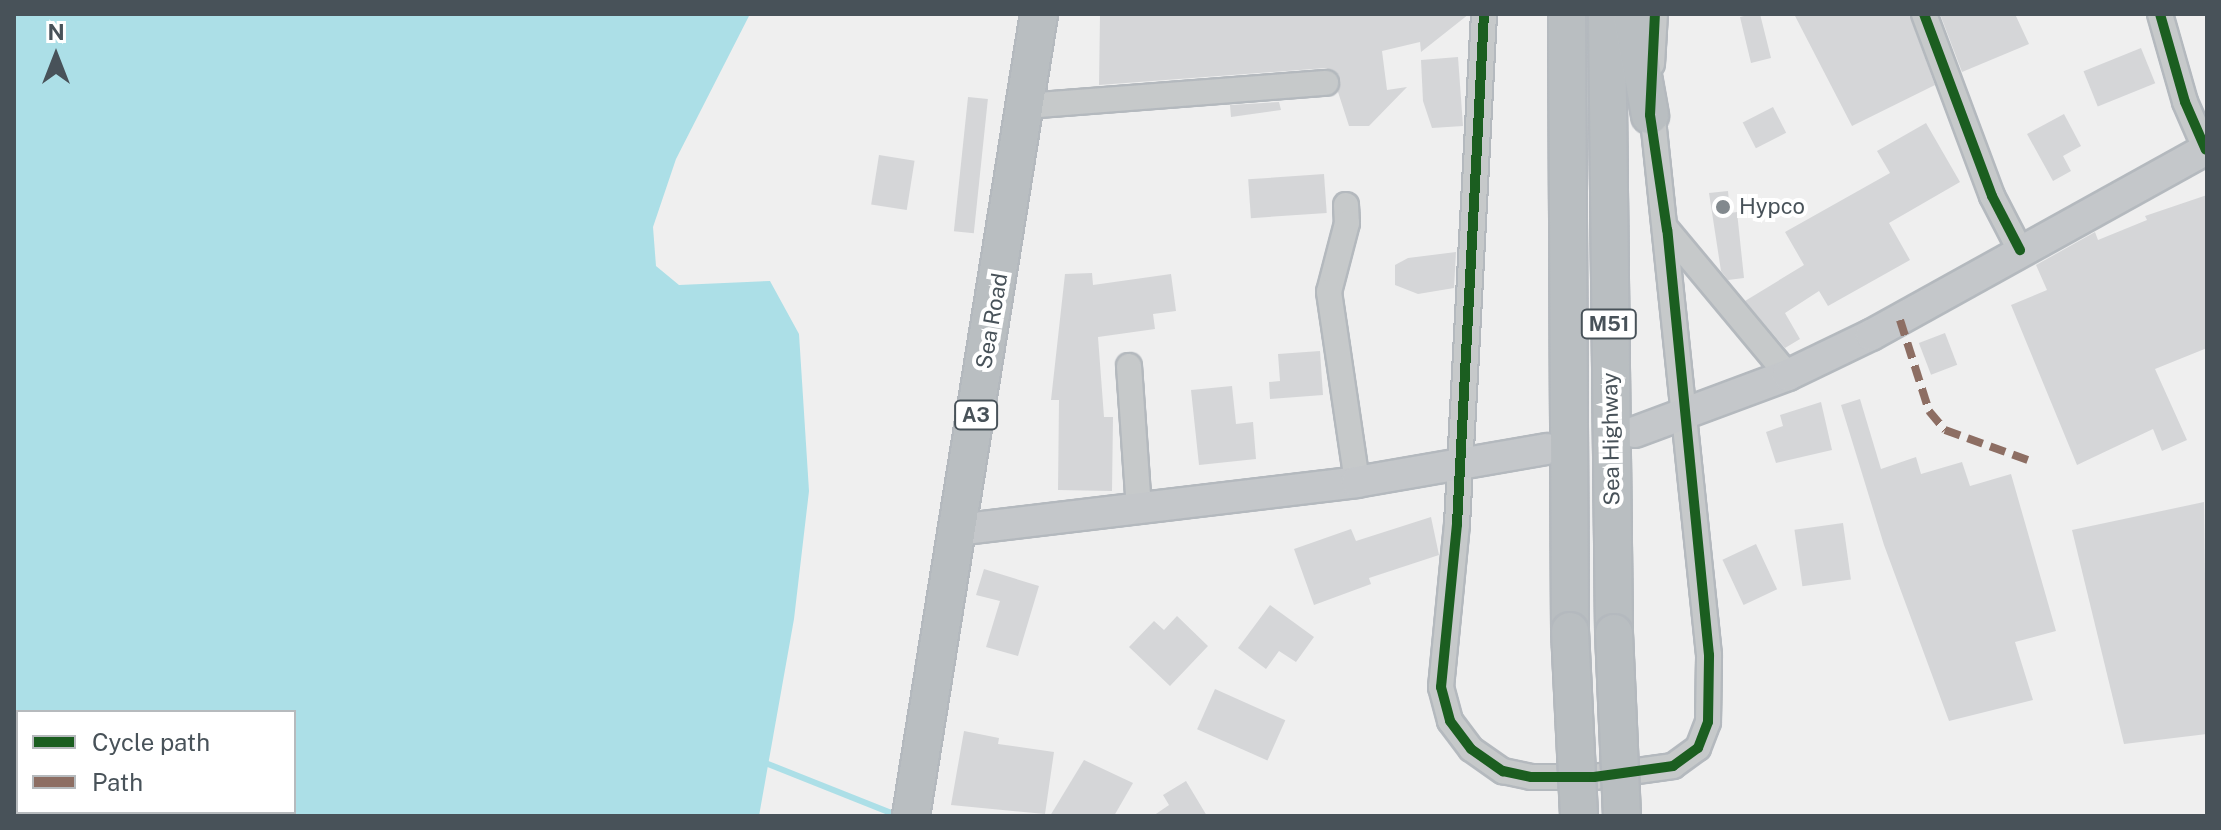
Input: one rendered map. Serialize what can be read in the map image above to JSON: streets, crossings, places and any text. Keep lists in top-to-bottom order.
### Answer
{
  "streets": {
    "highway": [
      "Sea Road",
      "M51",
      "A3",
      "Sea Highway"
    ]
  },
  "places": ["Hypco"],
  "legend": ["Cycle path", "Path"],
  "north": "top"
}
